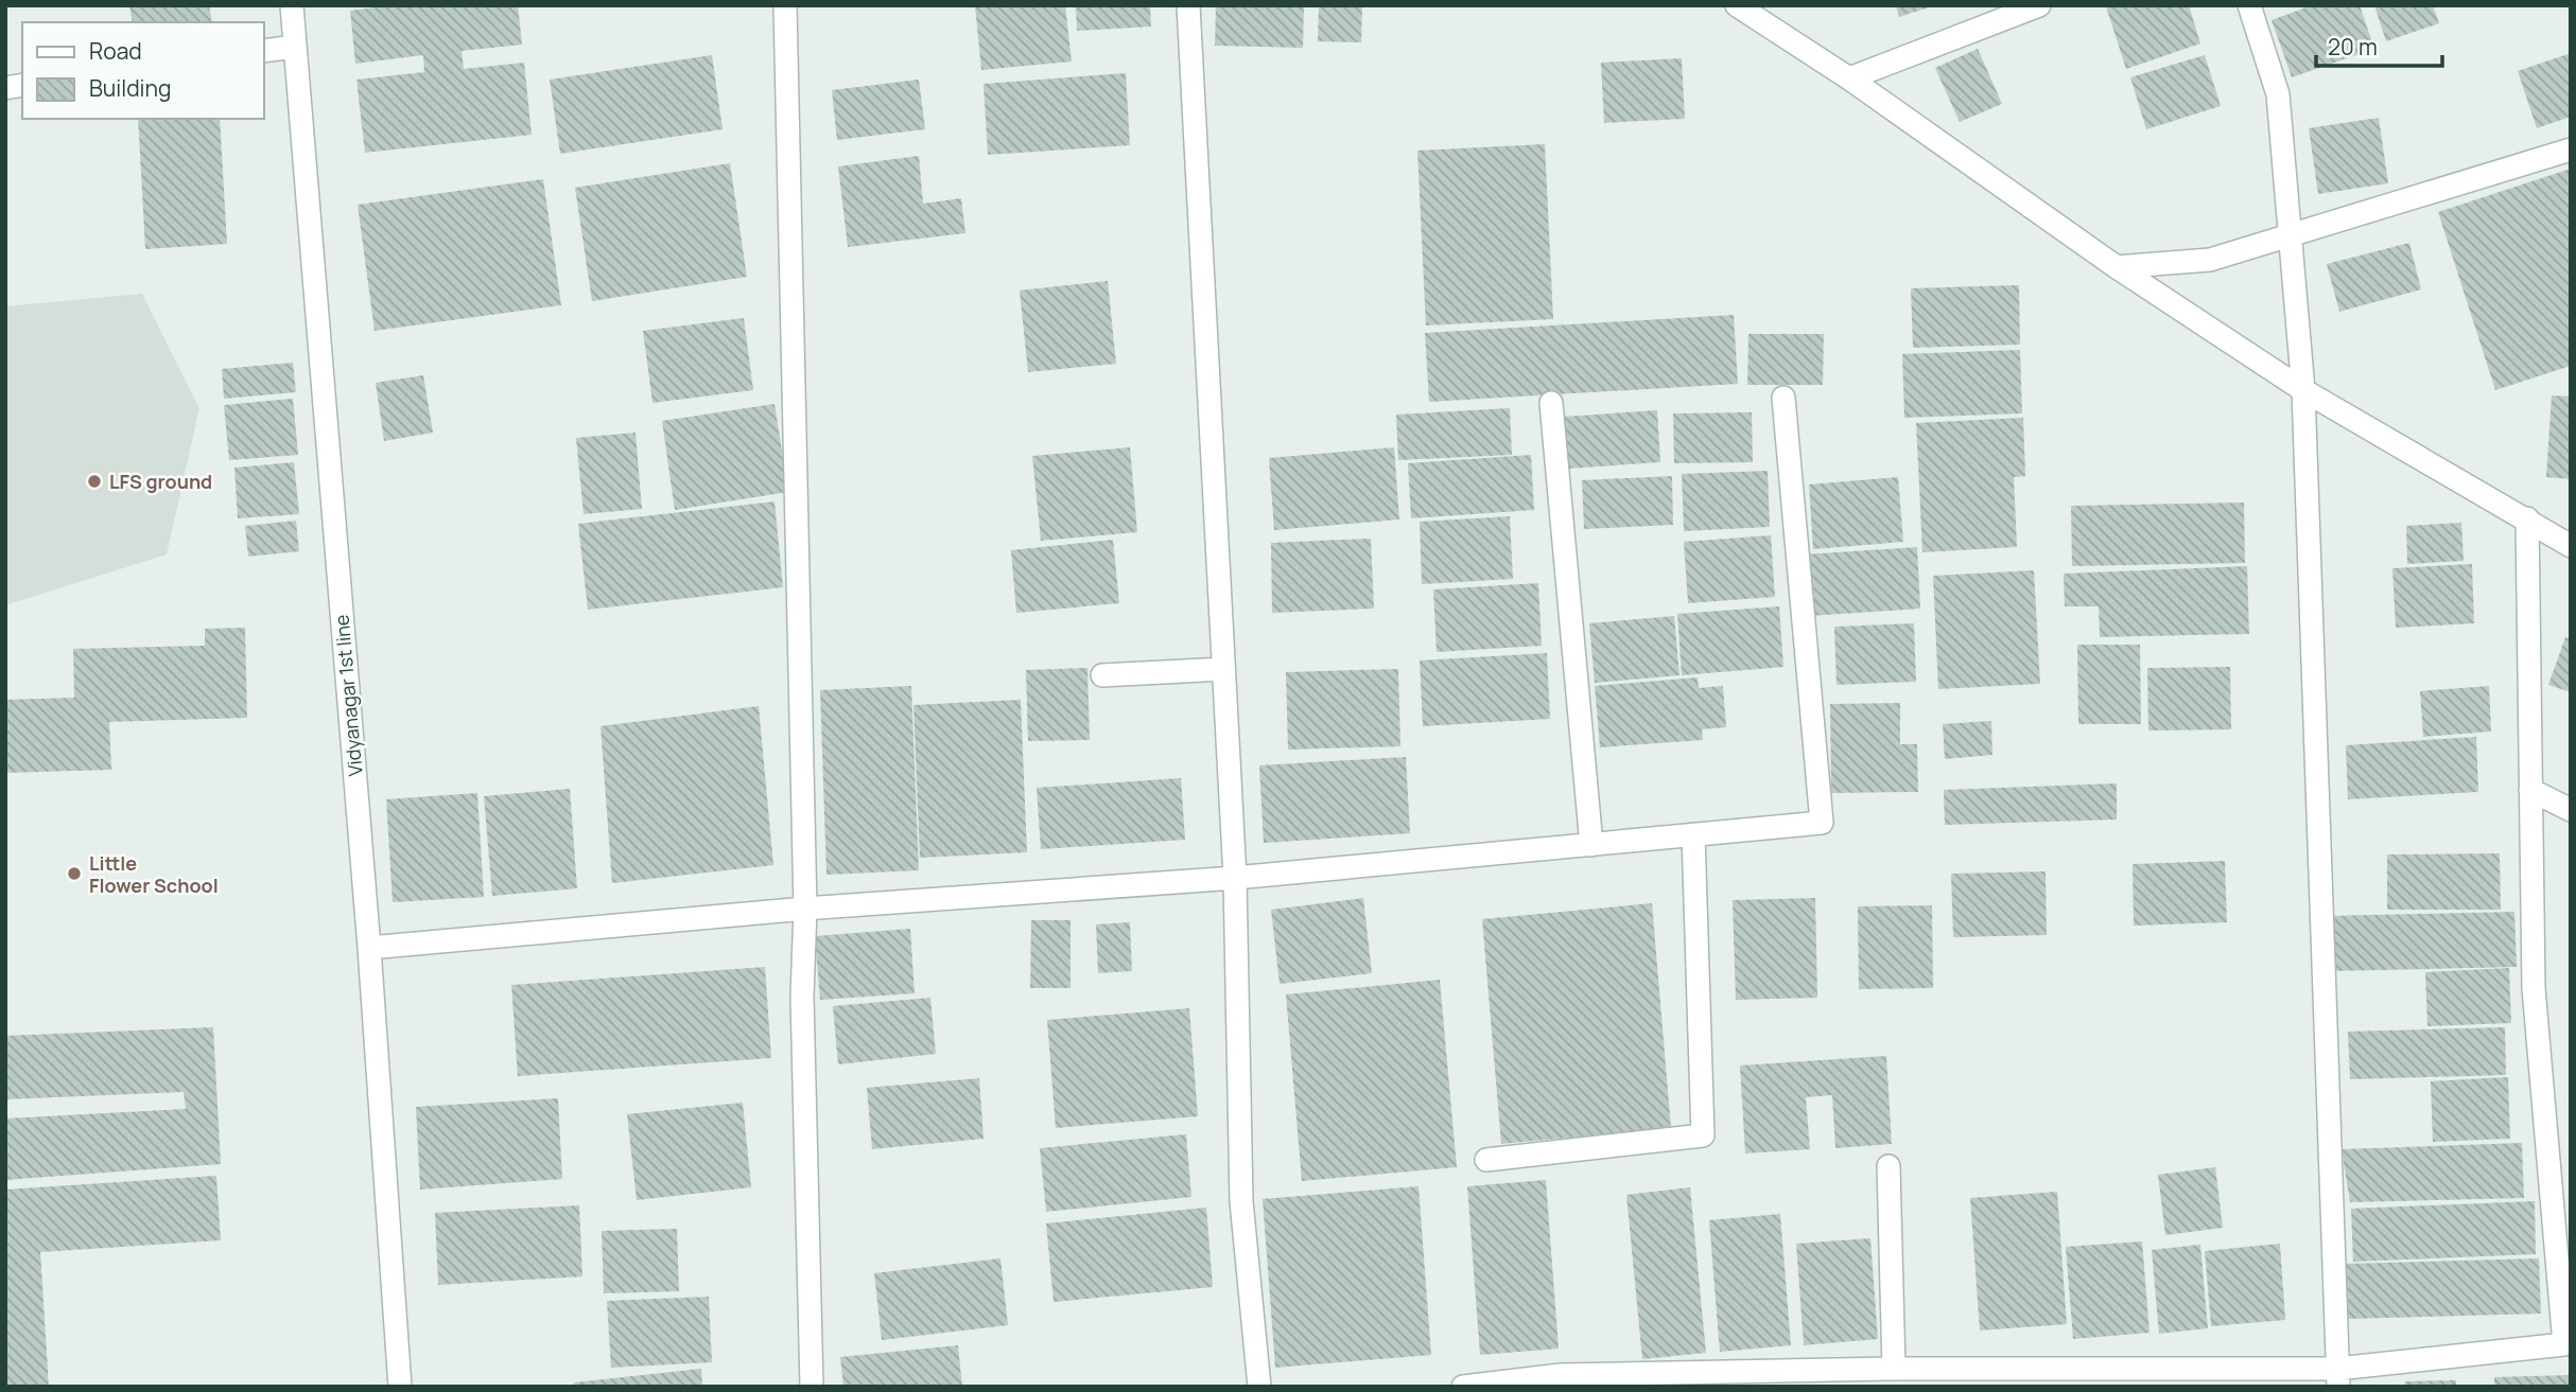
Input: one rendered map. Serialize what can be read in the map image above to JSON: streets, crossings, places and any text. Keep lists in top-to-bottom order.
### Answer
{
  "streets": {
    "street": ["Vidyanagar 1st line"]
  },
  "places": ["LFS ground", "Little Flower School"],
  "legend": ["Road", "Building"],
  "scale_bar": "20 m"
}
